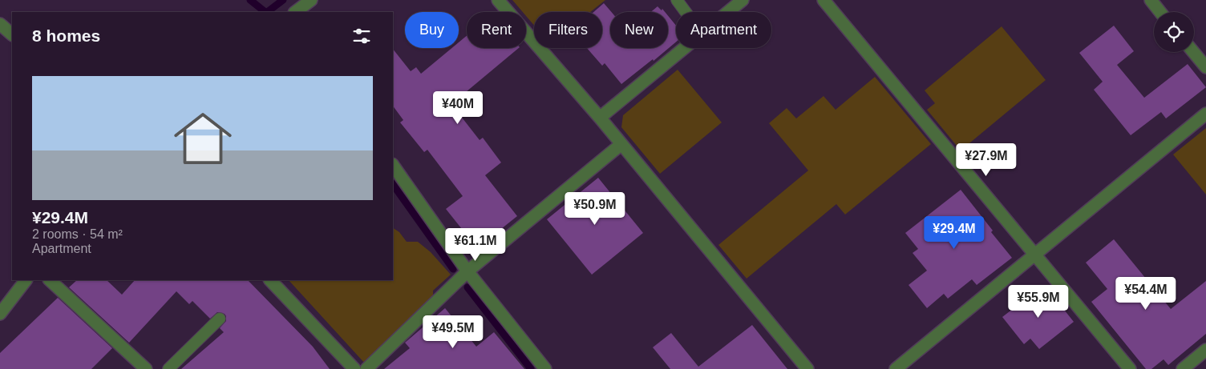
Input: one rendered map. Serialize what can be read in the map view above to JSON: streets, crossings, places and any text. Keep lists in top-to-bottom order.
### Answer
{
  "page": {
    "chip": [
      "Buy",
      "Rent",
      "Filters",
      "New",
      "Apartment"
    ],
    "heading": "8 homes",
    "list": [
      {
        "name": "¥29.4M",
        "note": "2 rooms · 54 m² · Apartment"
      }
    ],
    "price": [
      "¥40M",
      "¥27.9M",
      "¥50.9M",
      "¥29.4M",
      "¥61.1M",
      "¥54.4M",
      "¥55.9M",
      "¥49.5M"
    ]
  }
}
